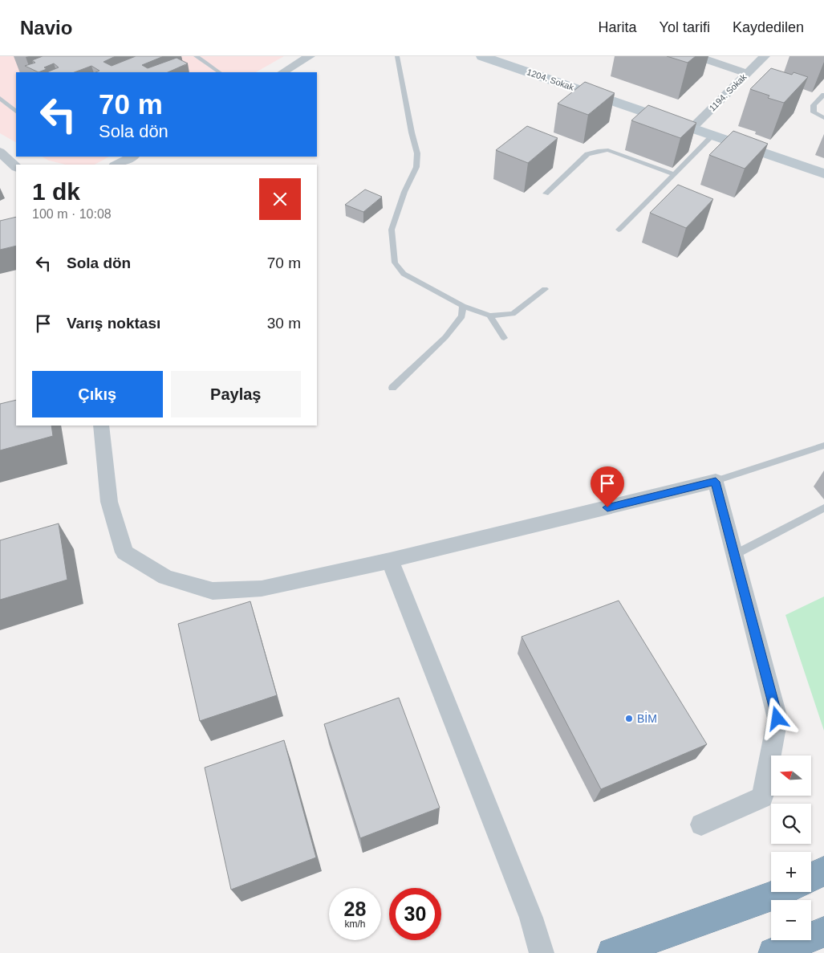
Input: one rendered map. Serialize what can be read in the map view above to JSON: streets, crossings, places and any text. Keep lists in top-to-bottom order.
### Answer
{
  "streets": {
    "street": ["1204. Sokak", "1194. Sokak"]
  },
  "crossings": [
    ["1204. Sokak", "1194. Sokak"]
  ],
  "places": ["BİM"],
  "north": "left",
  "page": {
    "header": "Navio",
    "nav": ["Harita", "Yol tarifi", "Kaydedilen"],
    "turn": ["70 m", "Sola dön"],
    "heading": ["1 dk", "100 m · 10:08"],
    "list": [
      {
        "name": "Sola dön",
        "value": "70 m"
      },
      {
        "name": "Varış noktası",
        "value": "30 m"
      }
    ],
    "buttons": ["Çıkış", "Paylaş"],
    "map_buttons": ["+", "−"],
    "speed": "28 km/h",
    "limit": "30"
  }
}
